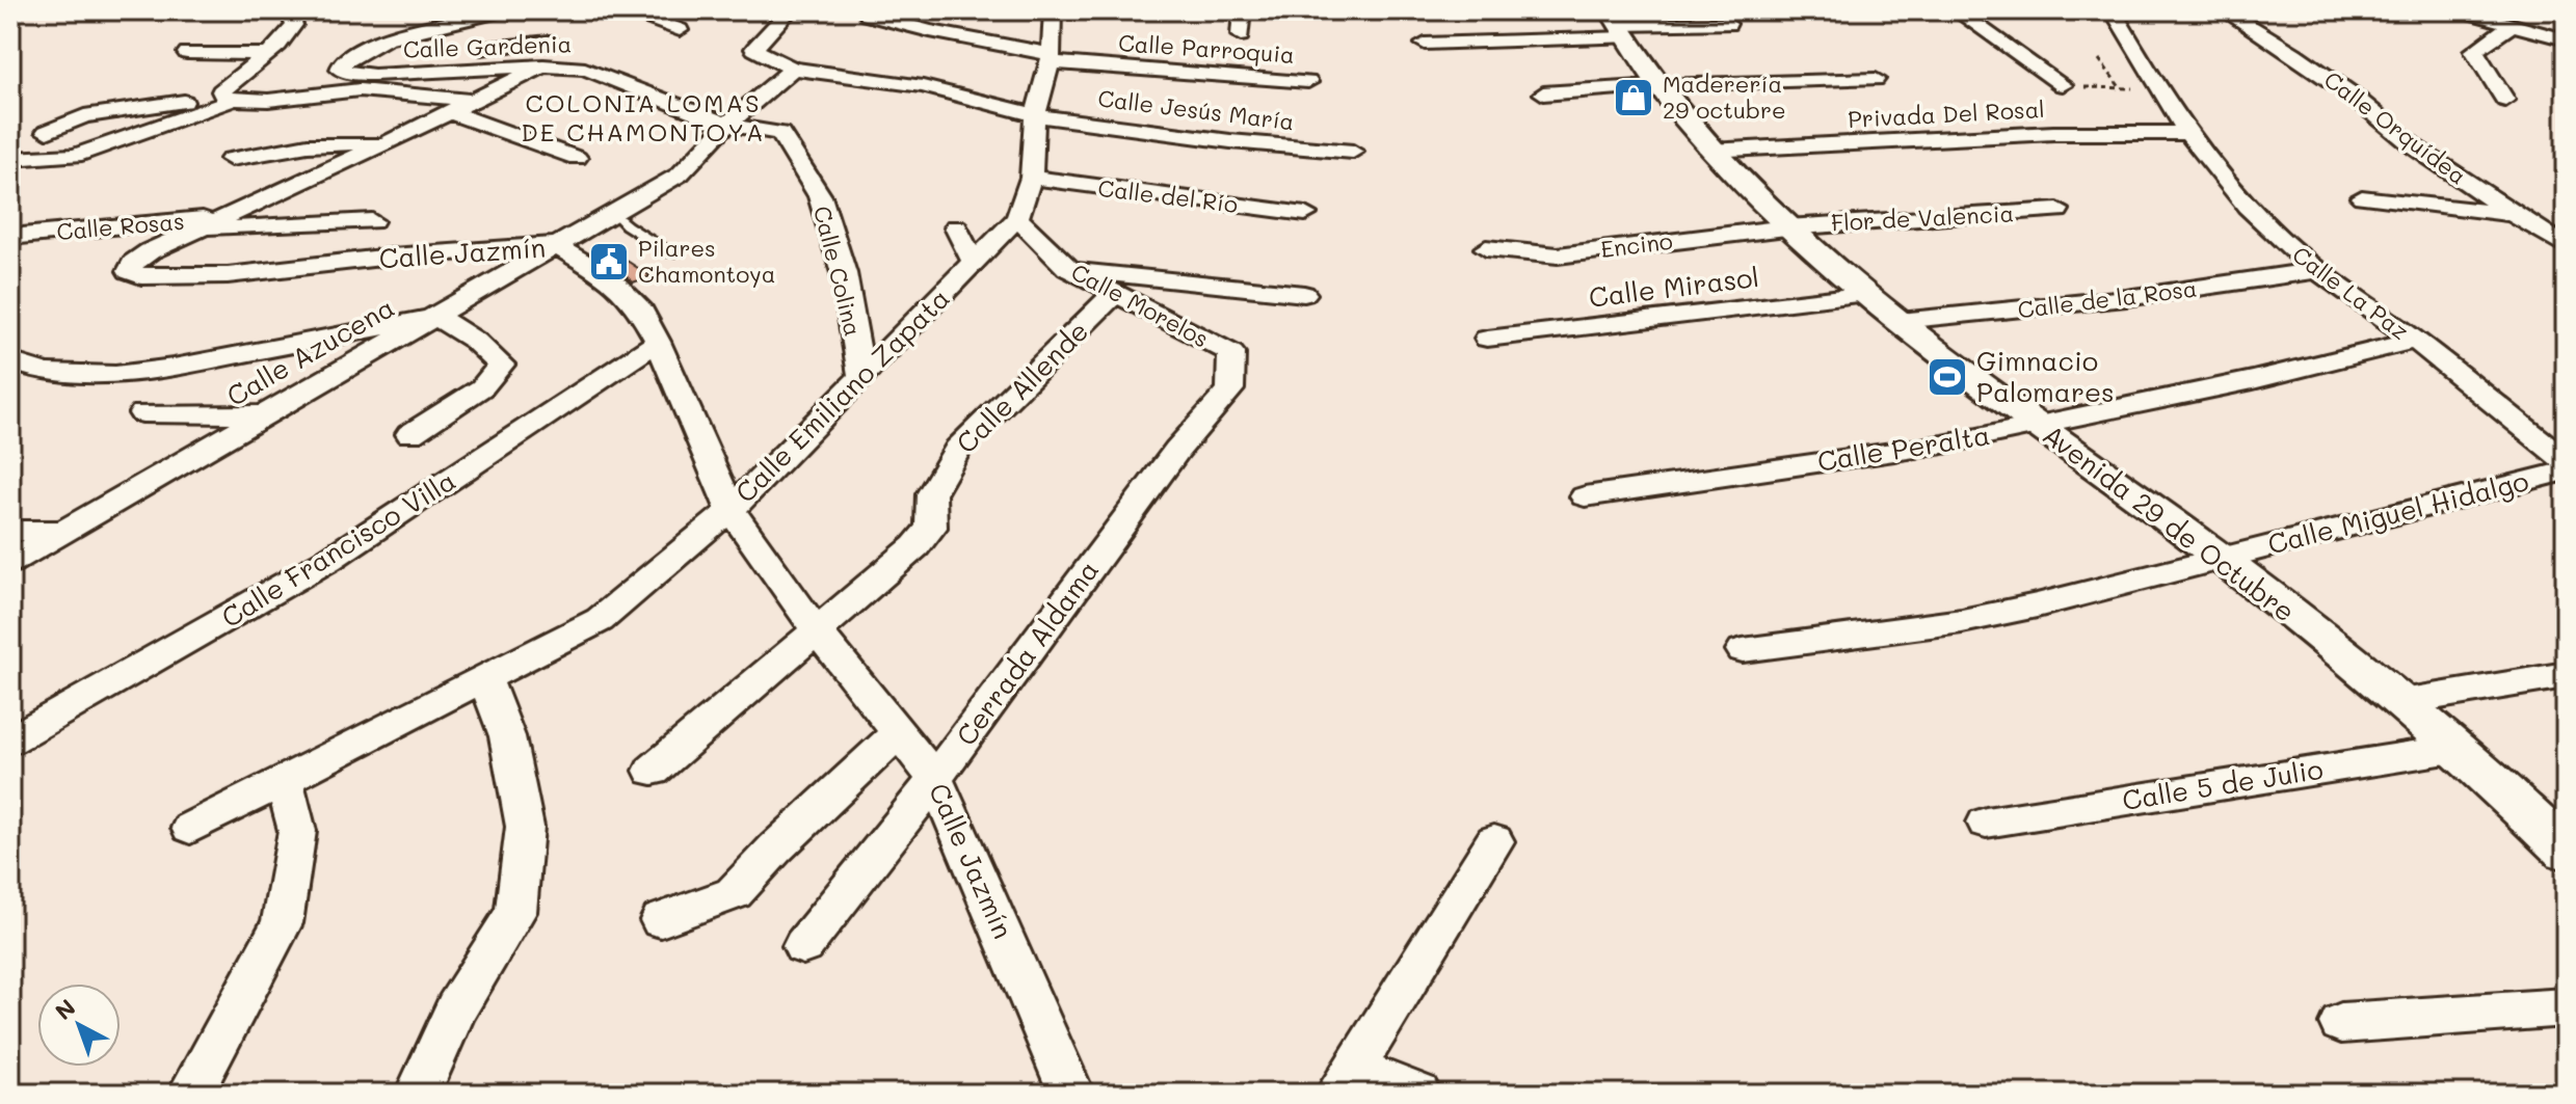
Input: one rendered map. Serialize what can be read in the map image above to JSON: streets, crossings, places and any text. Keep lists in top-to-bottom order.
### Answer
{
  "streets": {
    "street": [
      "Calle Gardenia",
      "Calle Parroquia",
      "Calle Jesús María",
      "Privada Del Rosal",
      "Calle Orquídea",
      "Calle del Río",
      "Flor de Valencia",
      "Calle Rosas",
      "Encino",
      "Calle Jazmín",
      "Calle Colina",
      "Calle Mirasol",
      "Calle La Paz",
      "Calle de la Rosa",
      "Calle Morelos",
      "Calle Azucena",
      "Calle Allende",
      "Calle Emiliano Zapata",
      "Calle Peralta",
      "Calle Miguel Hidalgo",
      "Avenida 29 de Octubre",
      "Calle Francisco Villa",
      "Cerrada Aldama",
      "Calle 5 de Julio"
    ]
  },
  "crossings": [
    ["Calle Gardenia", "Calle Jazmín"],
    ["Calle Gardenia", "Calle Colina"],
    ["Calle Gardenia", "Calle Azucena"],
    ["Calle Parroquia", "Calle Emiliano Zapata"],
    ["Calle Jesús María", "Calle Azucena"],
    ["Calle Jesús María", "Calle Emiliano Zapata"],
    ["Privada Del Rosal", "Calle La Paz"],
    ["Privada Del Rosal", "Avenida 29 de Octubre"],
    ["Calle del Río", "Calle Emiliano Zapata"],
    ["Flor de Valencia", "Encino"],
    ["Flor de Valencia", "Avenida 29 de Octubre"],
    ["Calle Rosas", "Calle Jazmín"],
    ["Encino", "Avenida 29 de Octubre"],
    ["Calle Jazmín", "Calle Azucena"],
    ["Calle Jazmín", "Calle Allende"],
    ["Calle Jazmín", "Calle Emiliano Zapata"],
    ["Calle Jazmín", "Calle Francisco Villa"],
    ["Calle Jazmín", "Cerrada Aldama"],
    ["Calle Colina", "Calle Azucena"],
    ["Calle Colina", "Calle Emiliano Zapata"],
    ["Calle Mirasol", "Avenida 29 de Octubre"],
    ["Calle La Paz", "Calle de la Rosa"],
    ["Calle La Paz", "Calle Peralta"],
    ["Calle de la Rosa", "Avenida 29 de Octubre"],
    ["Calle Morelos", "Calle Allende"],
    ["Calle Morelos", "Calle Emiliano Zapata"],
    ["Calle Morelos", "Cerrada Aldama"],
    ["Calle Peralta", "Avenida 29 de Octubre"],
    ["Calle Miguel Hidalgo", "Avenida 29 de Octubre"],
    ["Avenida 29 de Octubre", "Calle 5 de Julio"]
  ],
  "districts": ["COLONIA LOMAS DE CHAMONTOYA"],
  "places": {
    "shop": ["Maderería 29 octubre"],
    "public building": ["Pilares Chamontoya"],
    "sports": ["Gimnacio Palomares"]
  },
  "north": "top left"
}
